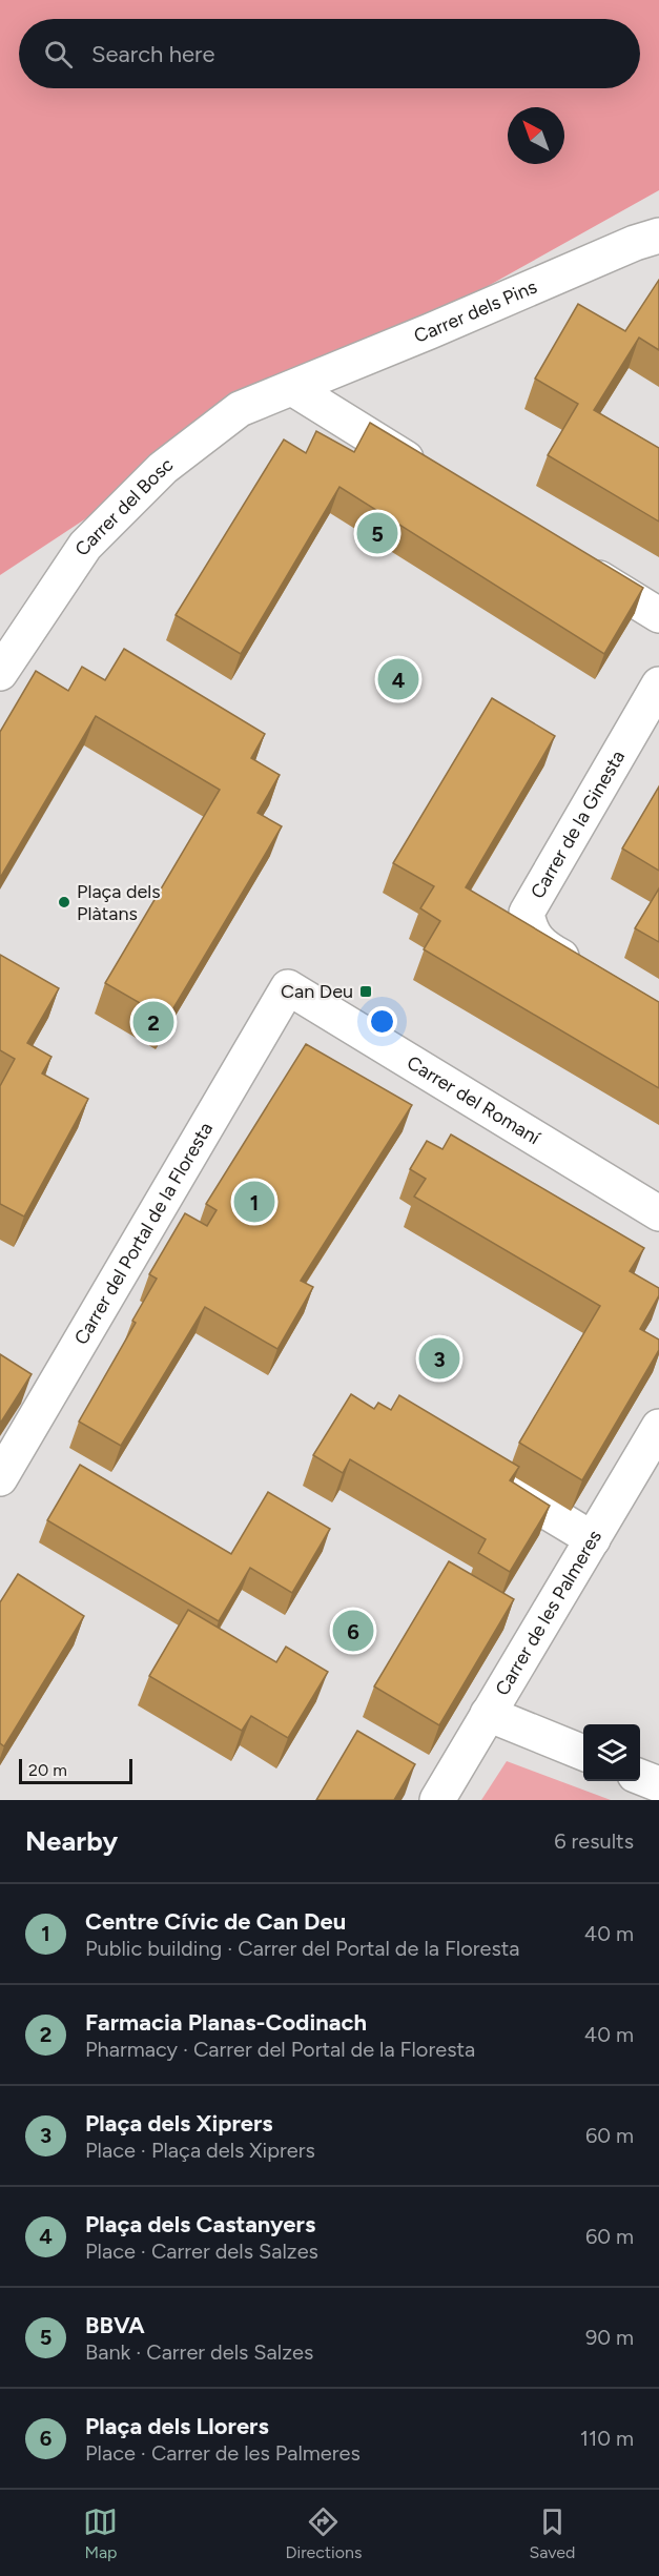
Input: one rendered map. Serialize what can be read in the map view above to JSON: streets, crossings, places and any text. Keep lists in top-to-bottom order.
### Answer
{
  "streets": {
    "street": [
      "Carrer dels Pins",
      "Carrer del Bosc",
      "Carrer de la Ginesta",
      "Carrer del Romaní",
      "Carrer del Portal de la Floresta",
      "Carrer de les Palmeres"
    ]
  },
  "crossings": [
    ["Carrer dels Pins", "Carrer del Bosc"],
    ["Carrer del Romaní", "Carrer del Portal de la Floresta"]
  ],
  "places": {
    "other": ["Plaça dels Plàtans"],
    "transit": ["Can Deu"]
  },
  "scale_bar": "20 m",
  "north": "top left",
  "page": {
    "search": "Search here",
    "pins": [
      "5",
      "4",
      "2",
      "1",
      "3",
      "6"
    ],
    "scale": "20 m",
    "heading": ["Nearby", "6 results"],
    "list": [
      {
        "mark": "1",
        "name": "Centre Cívic de Can Deu",
        "note": "Public building · Carrer del Portal de la Floresta",
        "value": "40 m"
      },
      {
        "mark": "2",
        "name": "Farmacia Planas-Codinach",
        "note": "Pharmacy · Carrer del Portal de la Floresta",
        "value": "40 m"
      },
      {
        "mark": "3",
        "name": "Plaça dels Xiprers",
        "note": "Place · Plaça dels Xiprers",
        "value": "60 m"
      },
      {
        "mark": "4",
        "name": "Plaça dels Castanyers",
        "note": "Place · Carrer dels Salzes",
        "value": "60 m"
      },
      {
        "mark": "5",
        "name": "BBVA",
        "note": "Bank · Carrer dels Salzes",
        "value": "90 m"
      },
      {
        "mark": "6",
        "name": "Plaça dels Llorers",
        "note": "Place · Carrer de les Palmeres",
        "value": "110 m"
      }
    ],
    "nav": ["Map", "Directions", "Saved"]
  }
}
